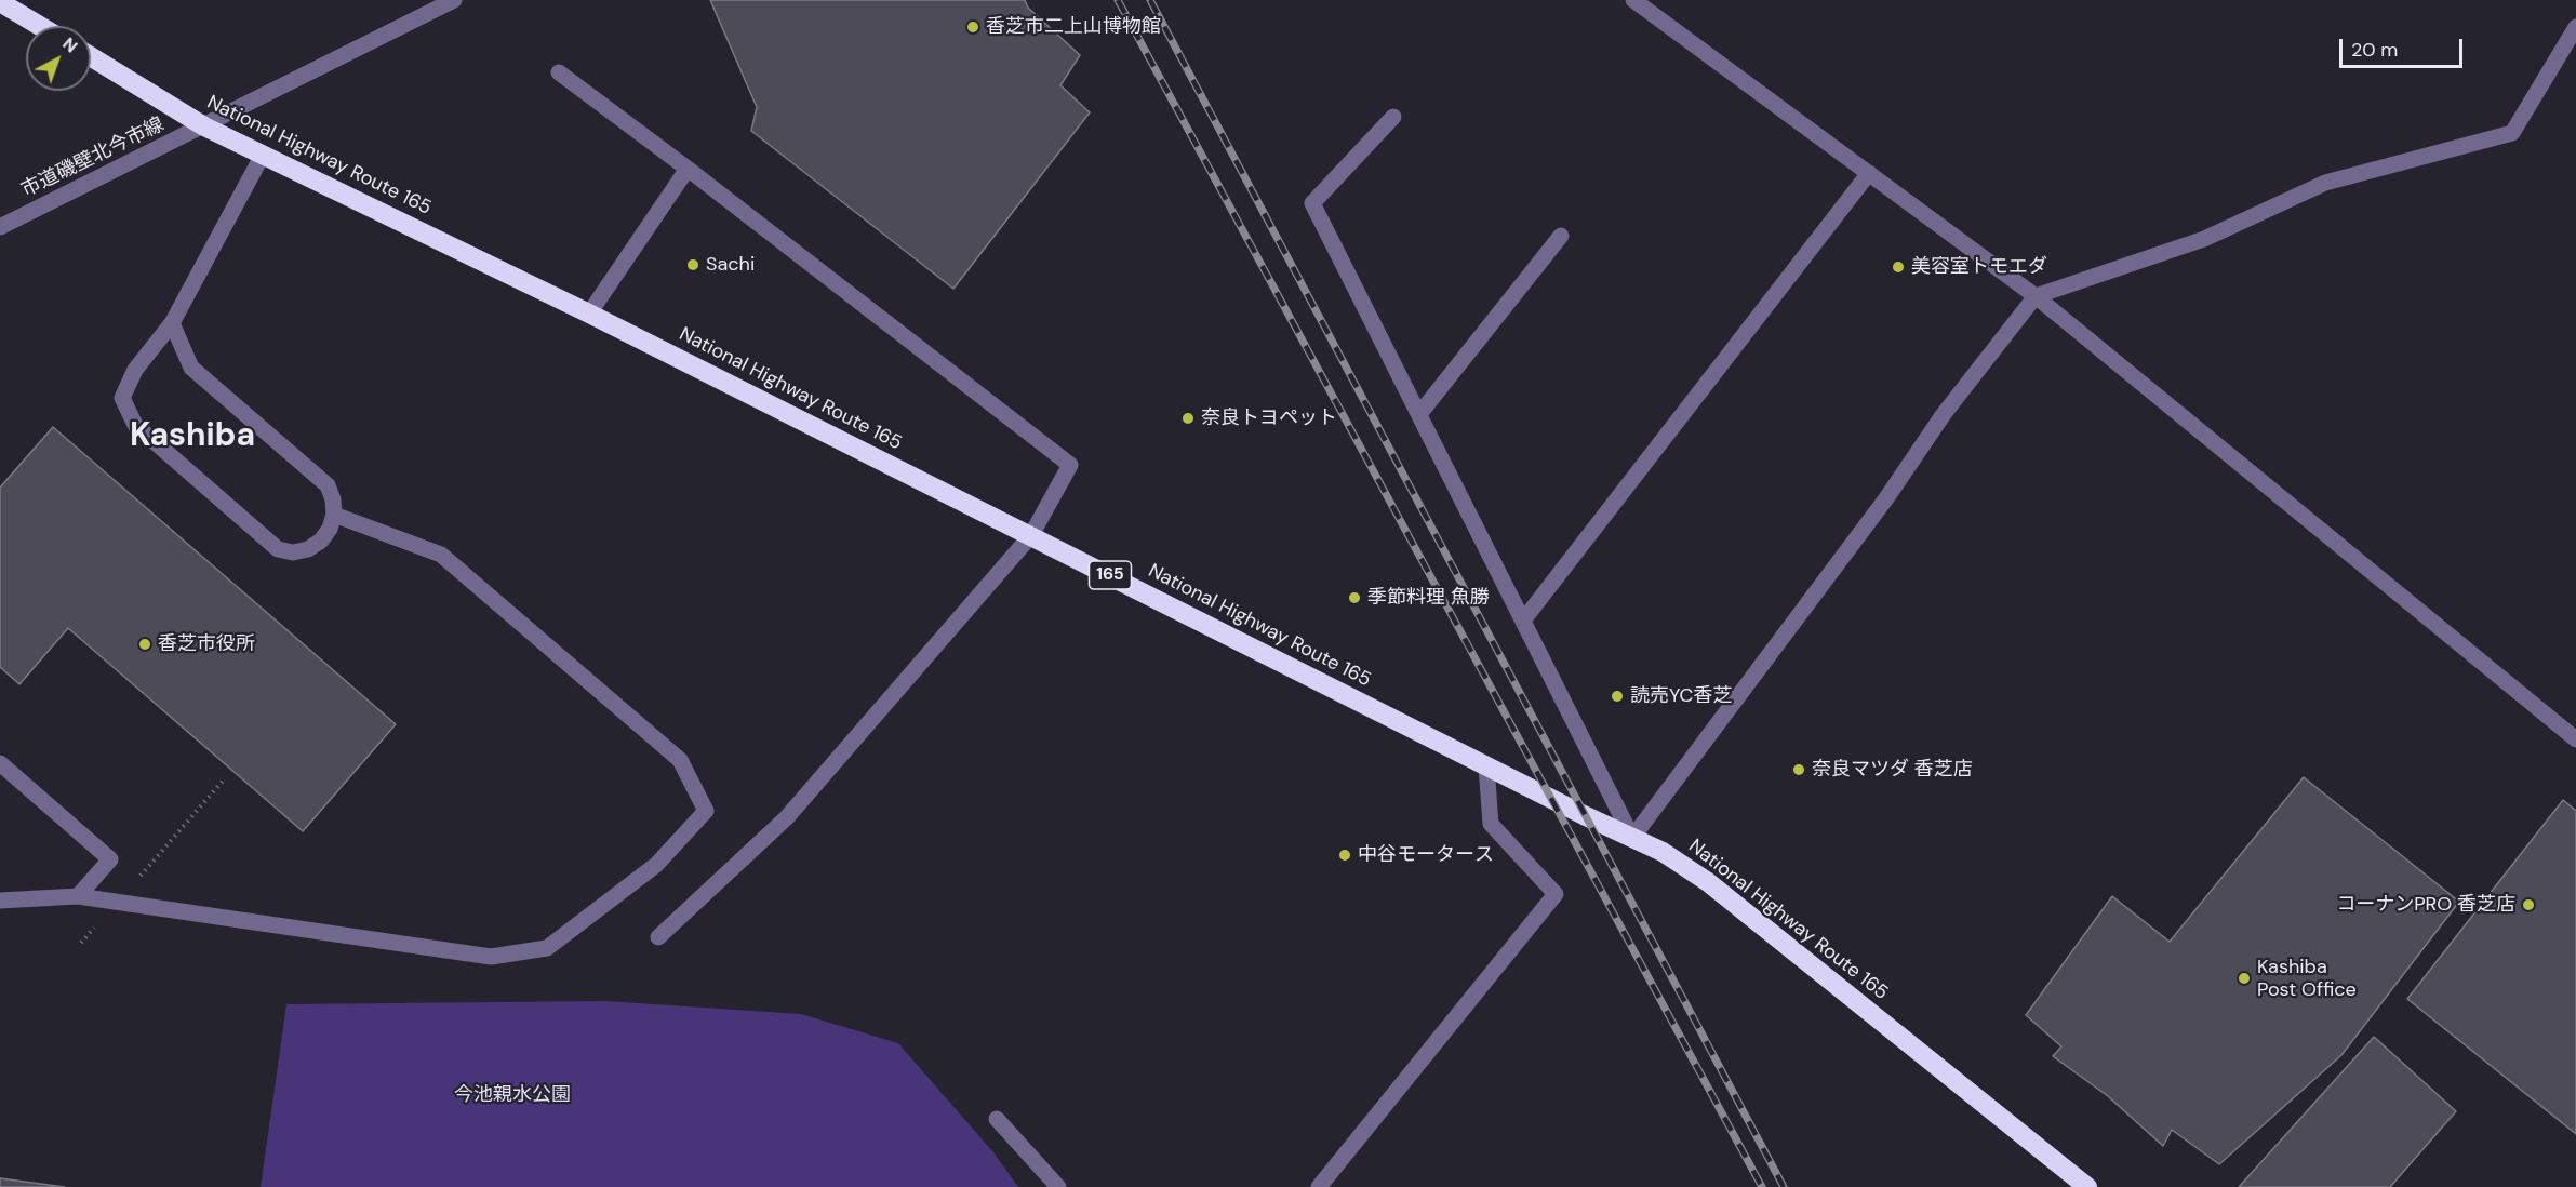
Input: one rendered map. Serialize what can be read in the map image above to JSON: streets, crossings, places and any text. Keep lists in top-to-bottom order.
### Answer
{
  "streets": {
    "highway": ["National Highway Route 165", "165"],
    "street": ["市道磯壁北今市線"]
  },
  "crossings": [
    ["National Highway Route 165", "市道磯壁北今市線"]
  ],
  "districts": ["Kashiba"],
  "parks": ["今池親水公園"],
  "places": [
    "香芝市二上山博物館",
    "Sachi",
    "美容室トモエダ",
    "奈良トヨペット",
    "季節料理 魚勝",
    "香芝市役所",
    "読売YC香芝",
    "奈良マツダ 香芝店",
    "中谷モータース",
    "コーナンPRO 香芝店",
    "Kashiba Post Office"
  ],
  "scale_bar": "20 m",
  "north": "top right"
}
